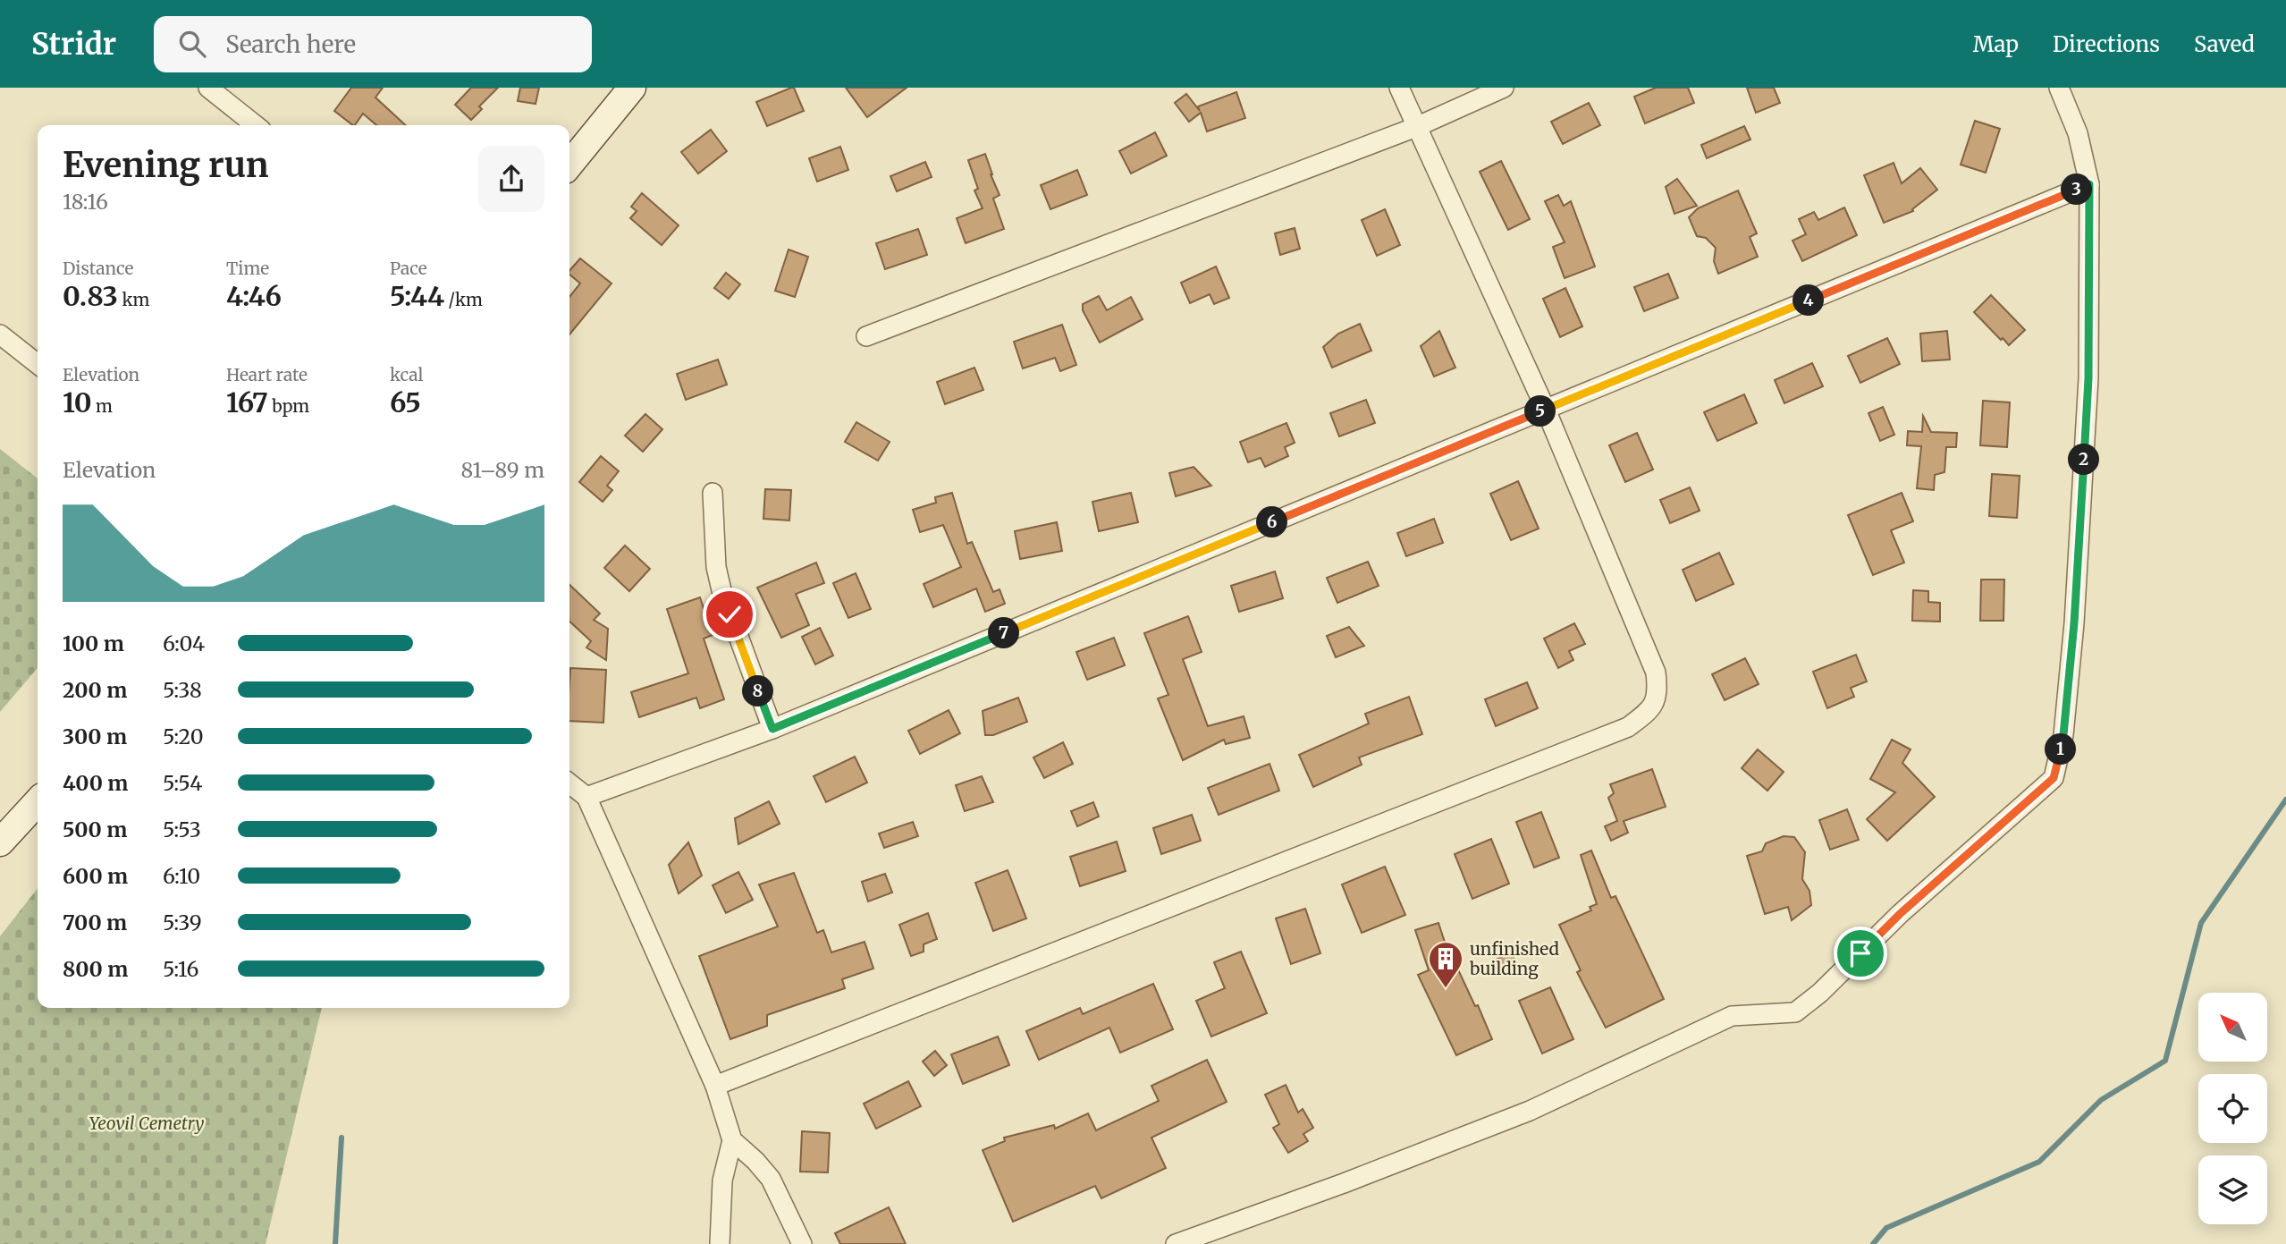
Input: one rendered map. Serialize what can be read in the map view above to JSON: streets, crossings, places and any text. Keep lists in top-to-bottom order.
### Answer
{
  "parks": ["Yeovil Cemetry"],
  "places": {
    "building": ["unfinished building"]
  },
  "north": "top left",
  "page": {
    "header": "Stridr",
    "search": "Search here",
    "nav": ["Map", "Directions", "Saved"],
    "heading": ["Evening run", "18:16"],
    "pins": [
      "3",
      "4",
      "5",
      "2",
      "6",
      "7",
      "8",
      "1"
    ],
    "stats": [
      ["Distance", "0.83 km"],
      ["Time", "4:46"],
      ["Pace", "5:44 /km"],
      ["Elevation", "10 m"],
      ["Heart rate", "167 bpm"],
      ["kcal", "65"]
    ],
    "chart": ["Elevation", "81–89 m"],
    "list": [
      {
        "name": "100 m",
        "note": "6:04"
      },
      {
        "name": "200 m",
        "note": "5:38"
      },
      {
        "name": "300 m",
        "note": "5:20"
      },
      {
        "name": "400 m",
        "note": "5:54"
      },
      {
        "name": "500 m",
        "note": "5:53"
      },
      {
        "name": "600 m",
        "note": "6:10"
      },
      {
        "name": "700 m",
        "note": "5:39"
      },
      {
        "name": "800 m",
        "note": "5:16"
      }
    ]
  }
}
